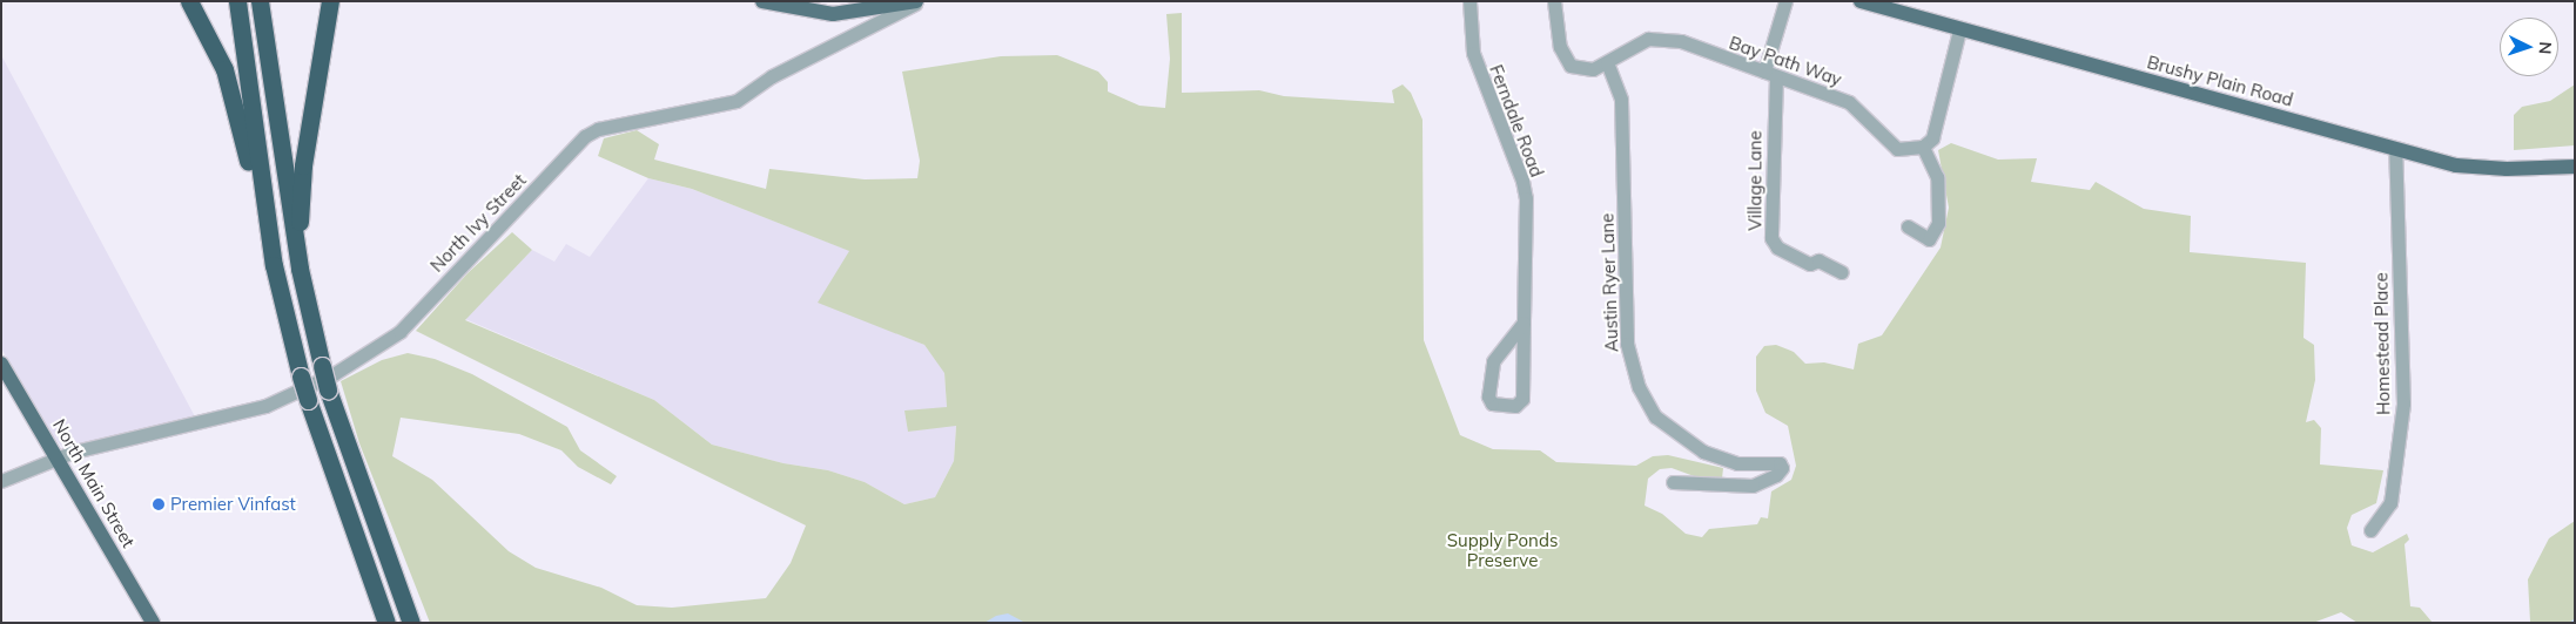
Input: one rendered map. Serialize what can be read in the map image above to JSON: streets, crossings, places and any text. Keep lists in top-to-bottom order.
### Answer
{
  "streets": {
    "main road": ["Brushy Plain Road", "North Main Street"],
    "street": [
      "Bay Path Way",
      "Ferndale Road",
      "Village Lane",
      "North Ivy Street",
      "Austin Ryer Lane",
      "Homestead Place"
    ]
  },
  "crossings": [
    ["Bay Path Way", "Village Lane"],
    ["Bay Path Way", "Austin Ryer Lane"],
    ["Brushy Plain Road", "Homestead Place"],
    ["North Ivy Street", "North Main Street"]
  ],
  "parks": ["Supply Ponds Preserve"],
  "places": ["Premier Vinfast"],
  "north": "right"
}
